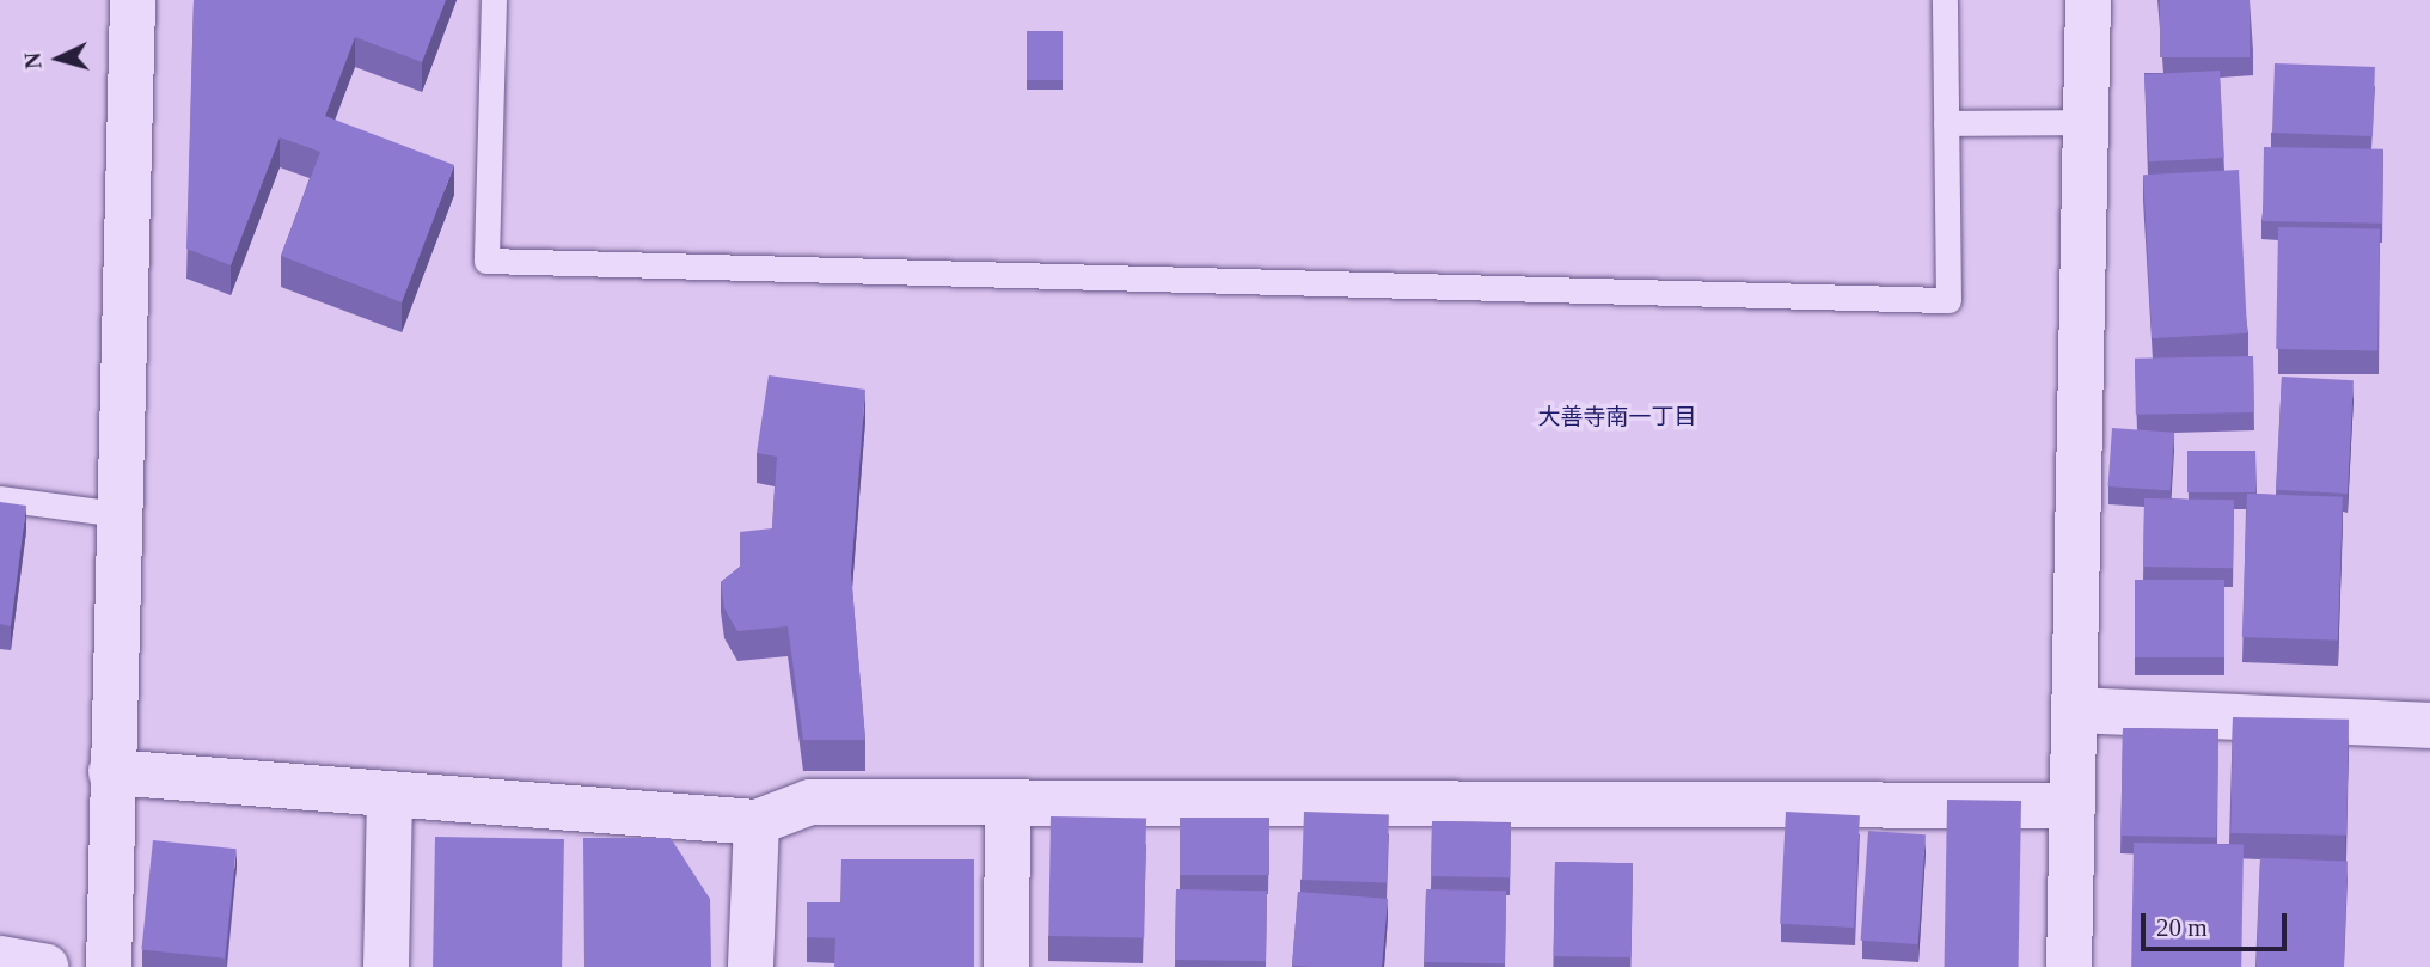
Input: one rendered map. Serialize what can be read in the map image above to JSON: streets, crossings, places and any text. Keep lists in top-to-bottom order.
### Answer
{
  "districts": ["大善寺南一丁目"],
  "scale_bar": "20 m",
  "north": "left"
}
